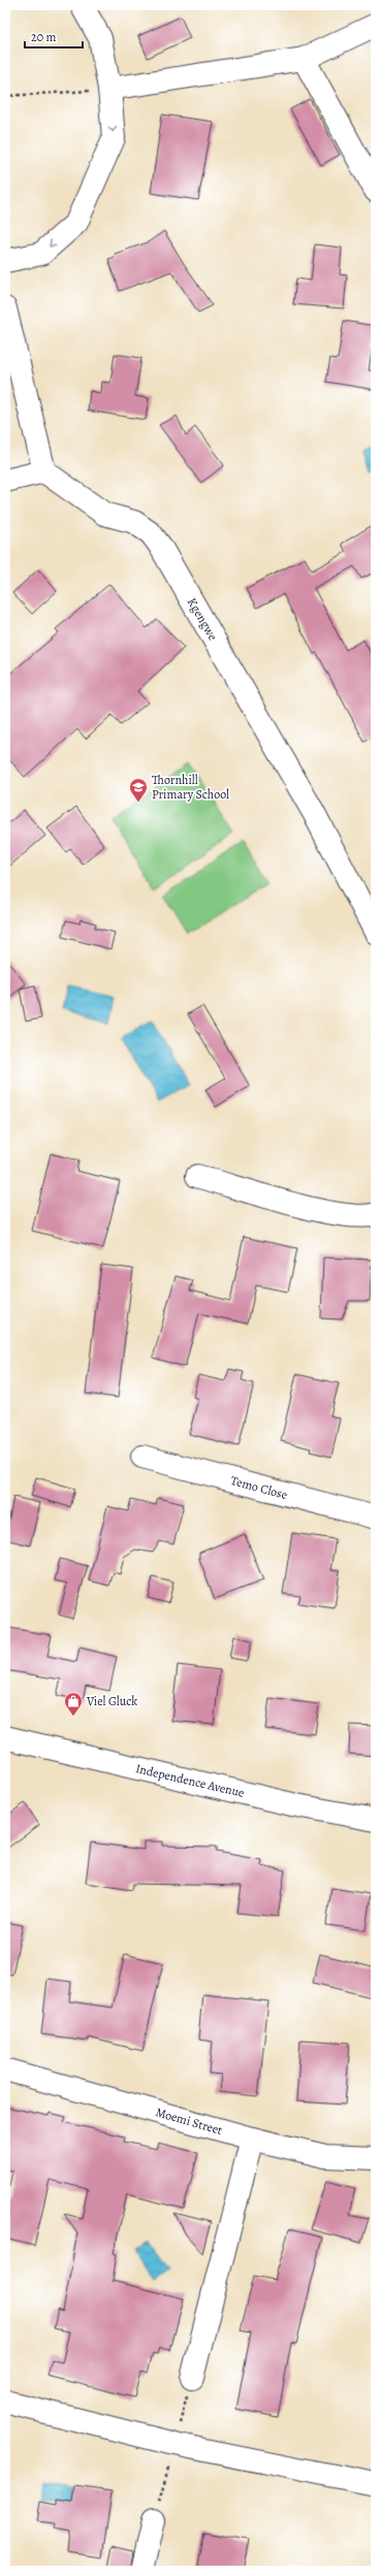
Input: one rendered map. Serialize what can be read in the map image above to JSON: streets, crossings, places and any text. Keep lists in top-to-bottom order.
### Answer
{
  "streets": {
    "street": [
      "Kgengwe",
      "Temo Close",
      "Independence Avenue",
      "Moemi Street"
    ]
  },
  "places": {
    "school or university": ["Thornhill Primary School"],
    "shop": ["Viel Gluck"]
  },
  "scale_bar": "20 m"
}
